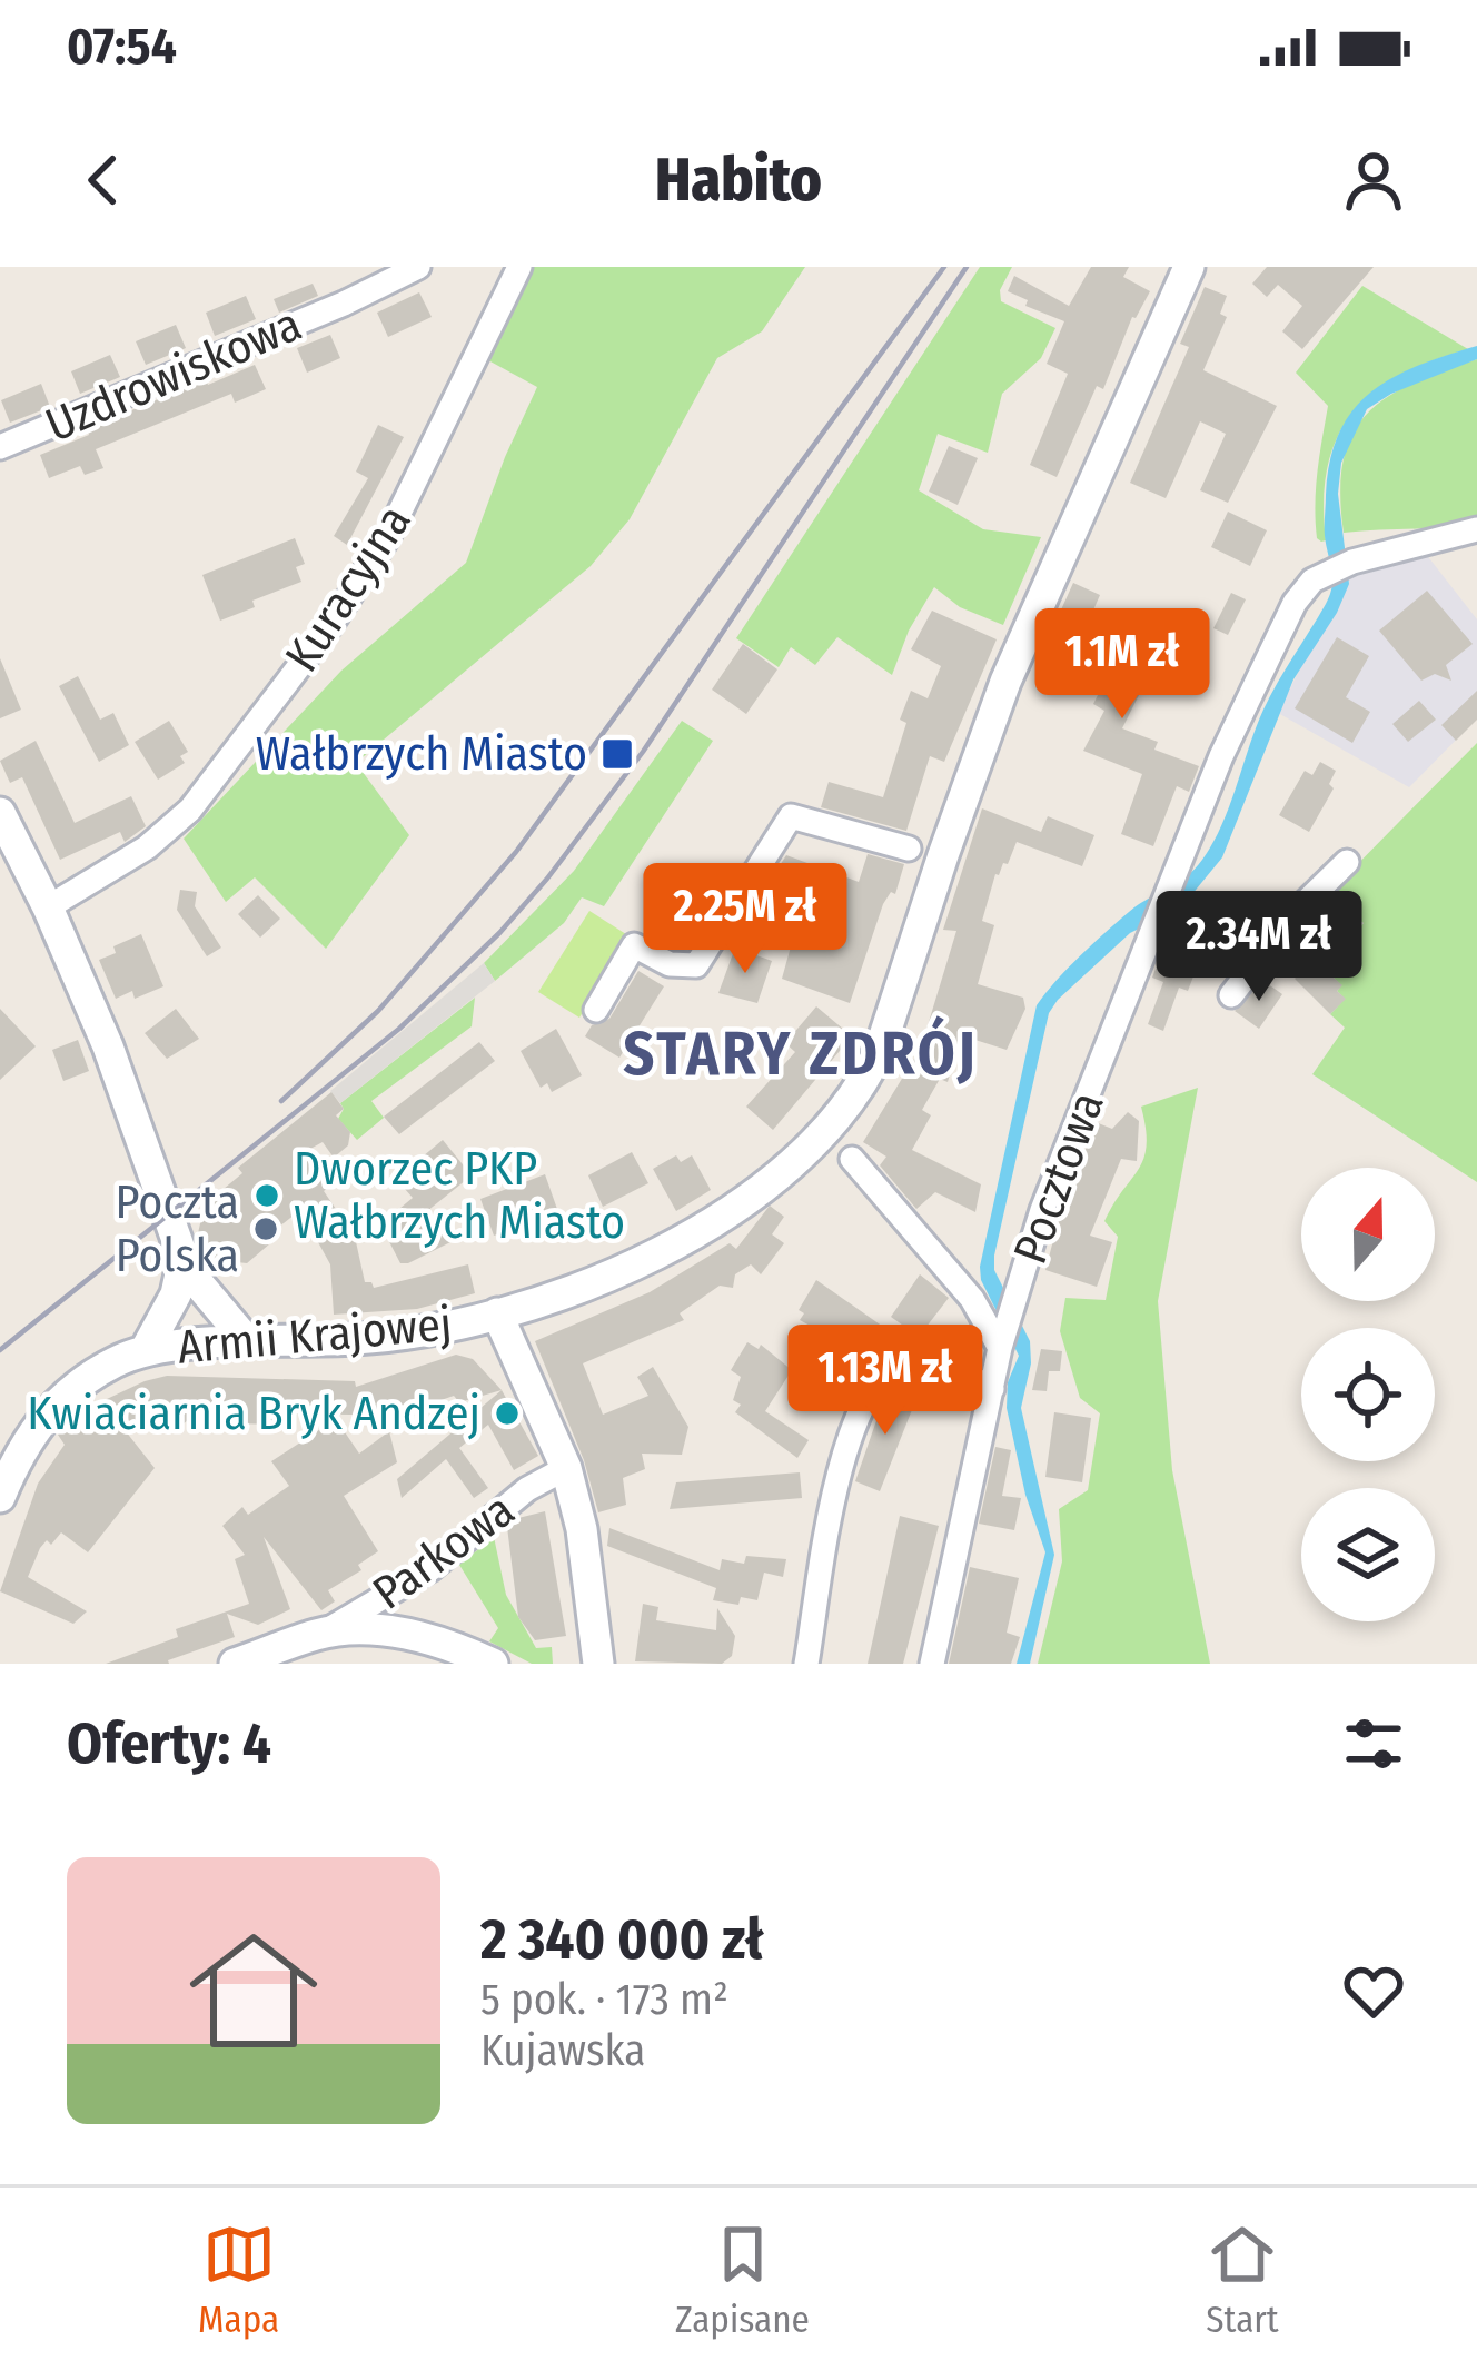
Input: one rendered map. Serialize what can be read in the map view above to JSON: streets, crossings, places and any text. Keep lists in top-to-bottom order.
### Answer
{
  "streets": {
    "main road": ["Armii Krajowej", "Parkowa"],
    "street": ["Uzdrowiskowa", "Kuracyjna", "Pocztowa"]
  },
  "districts": ["STARY ZDRÓJ"],
  "places": {
    "transit": ["Wałbrzych Miasto"],
    "other": ["Dworzec PKP Wałbrzych Miasto", "Poczta Polska", "Kwiaciarnia Bryk Andzej"]
  },
  "north": "top",
  "page": {
    "status": "07:54",
    "header": "Habito",
    "price": [
      "1.1M zł",
      "2.25M zł",
      "2.34M zł",
      "1.13M zł"
    ],
    "heading": "Oferty: 4",
    "list": [
      {
        "name": "2 340 000 zł",
        "note": "5 pok. · 173 m² · Kujawska"
      }
    ],
    "tabs": ["Mapa", "Zapisane", "Start"]
  }
}
